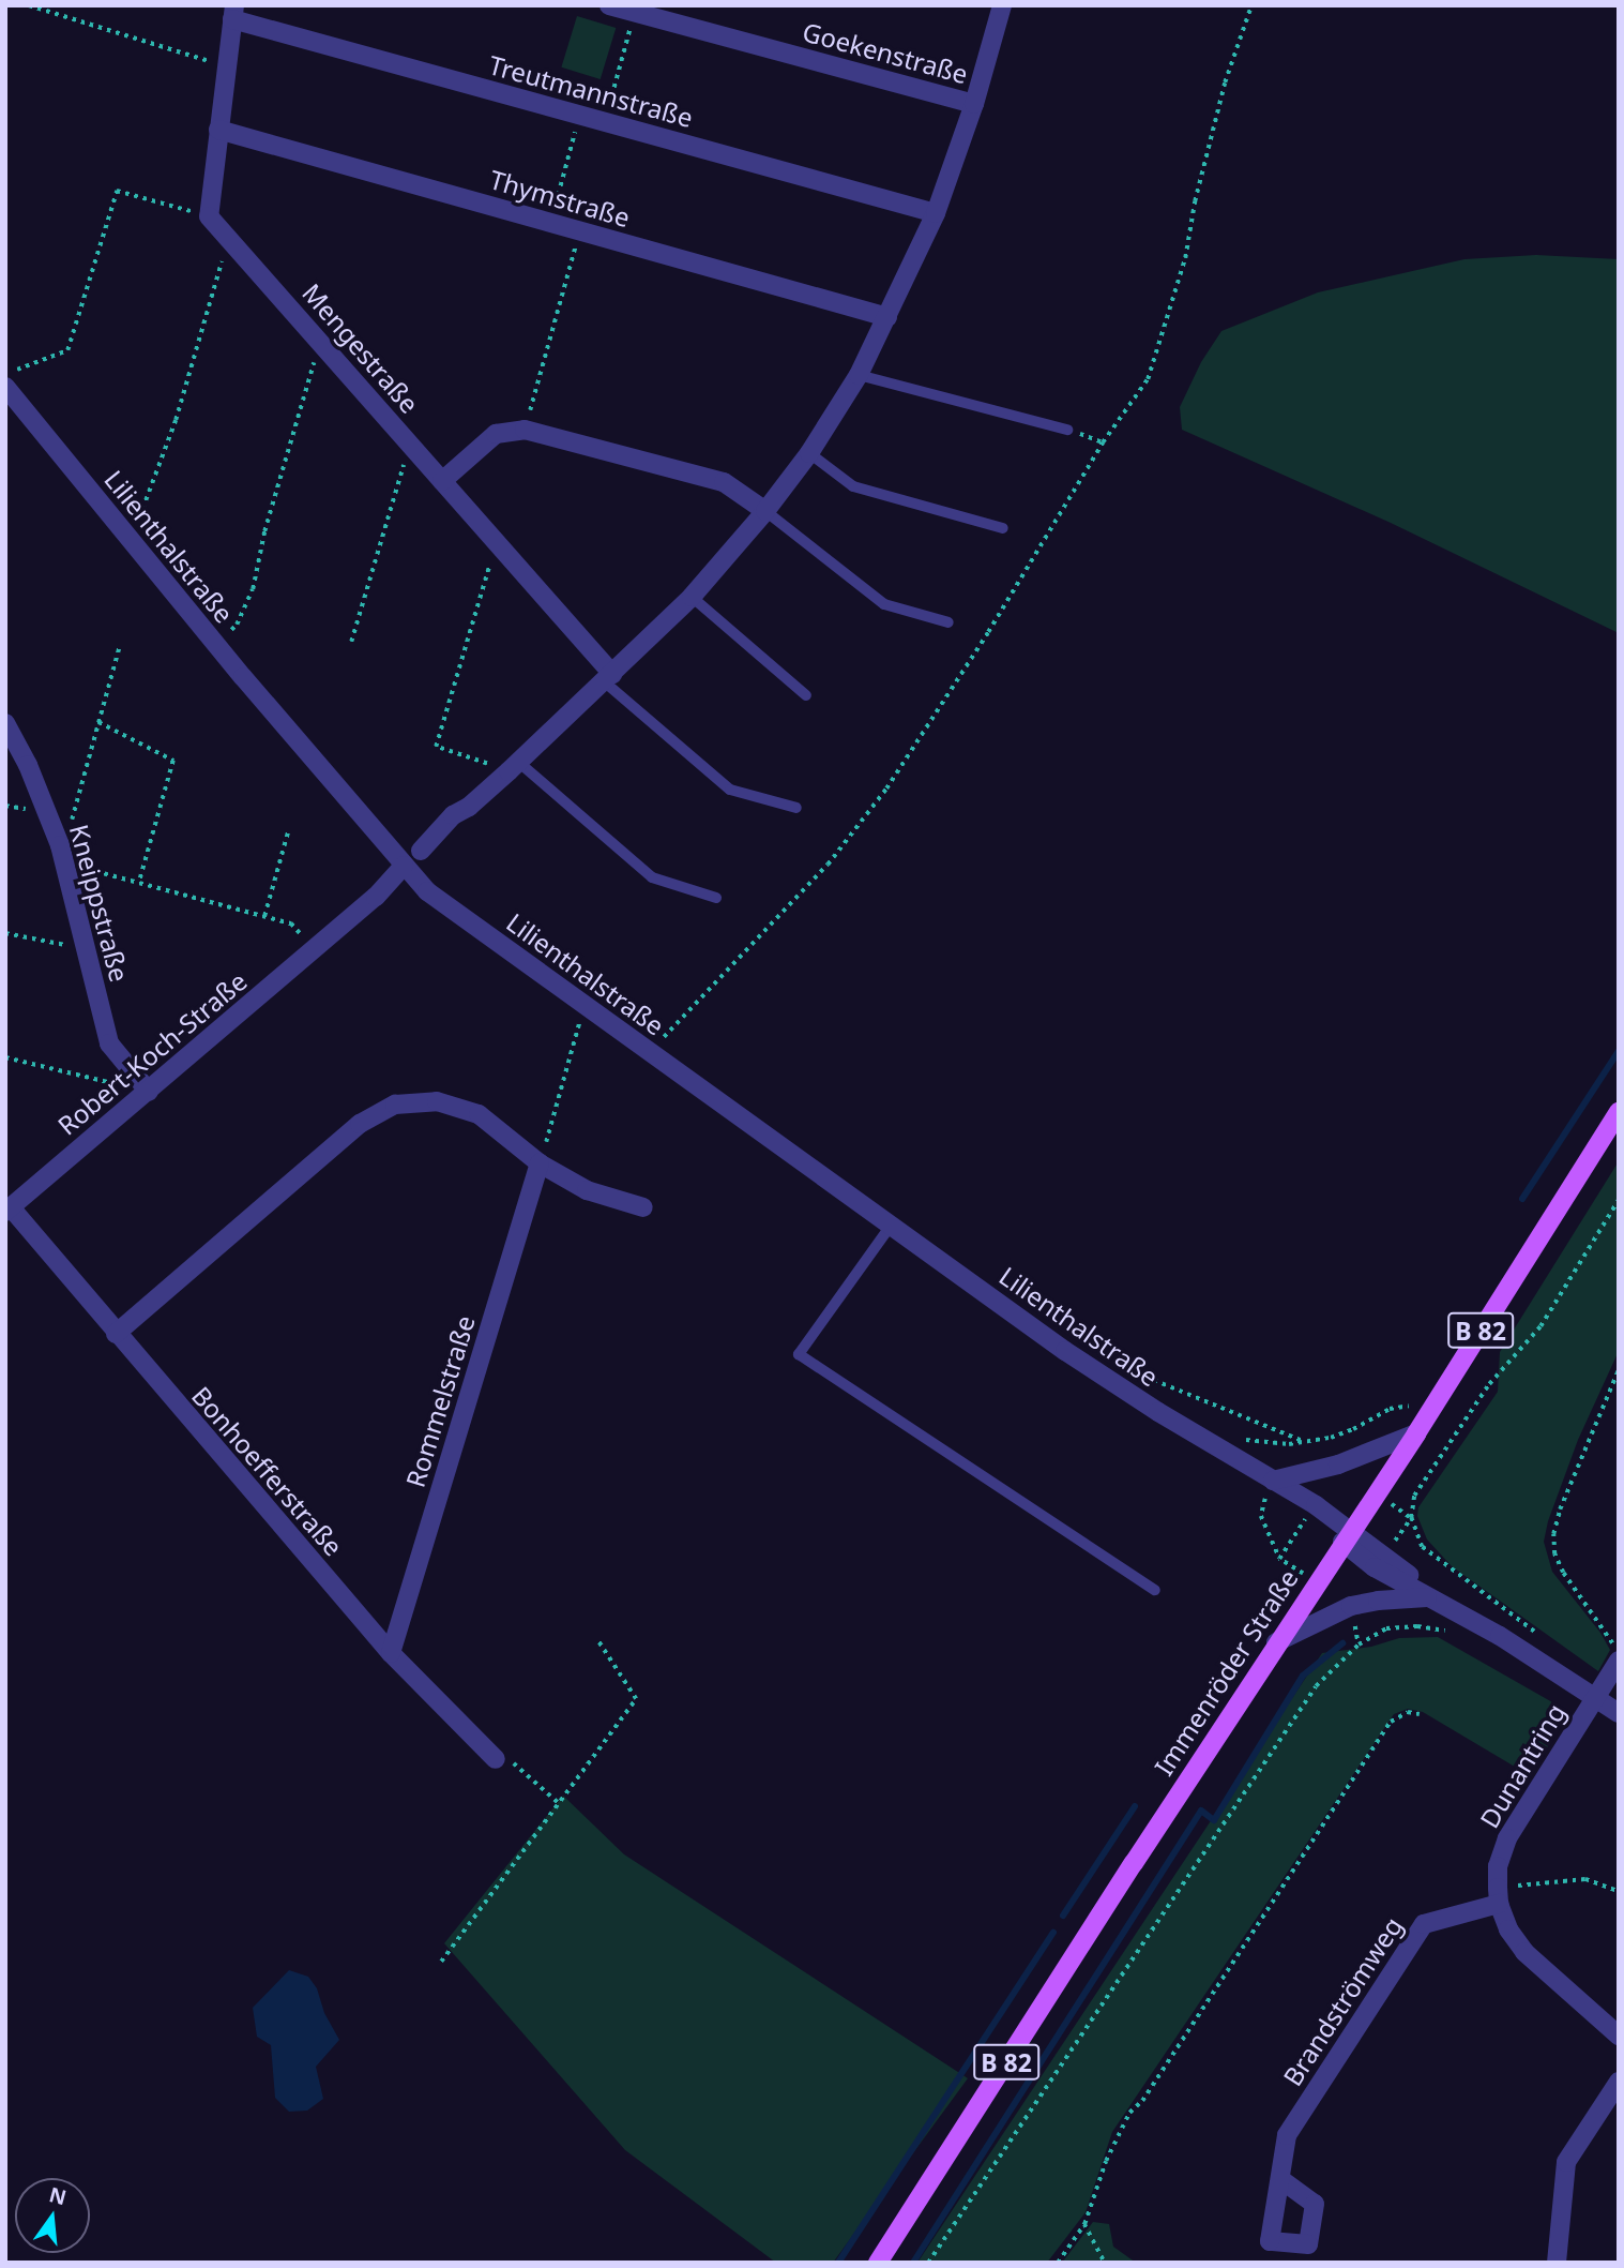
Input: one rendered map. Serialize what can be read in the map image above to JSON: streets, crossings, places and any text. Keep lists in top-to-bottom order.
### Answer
{
  "streets": {
    "main road": ["B 82", "Immenröder Straße"],
    "street": [
      "Goekenstraße",
      "Treutmannstraße",
      "Thymstraße",
      "Mengestraße",
      "Lilienthalstraße",
      "Kneippstraße",
      "Robert-Koch-Straße",
      "Rommelstraße",
      "Bonhoefferstraße",
      "Dunantring",
      "Brandströmweg"
    ]
  },
  "crossings": [
    ["Goekenstraße", "Robert-Koch-Straße"],
    ["Treutmannstraße", "Robert-Koch-Straße"],
    ["Thymstraße", "Robert-Koch-Straße"],
    ["Mengestraße", "Robert-Koch-Straße"],
    ["Lilienthalstraße", "Robert-Koch-Straße"],
    ["Lilienthalstraße", "Immenröder Straße"],
    ["Kneippstraße", "Robert-Koch-Straße"],
    ["Robert-Koch-Straße", "Bonhoefferstraße"],
    ["Rommelstraße", "Bonhoefferstraße"],
    ["Dunantring", "Brandströmweg"]
  ],
  "north": "top"
}
